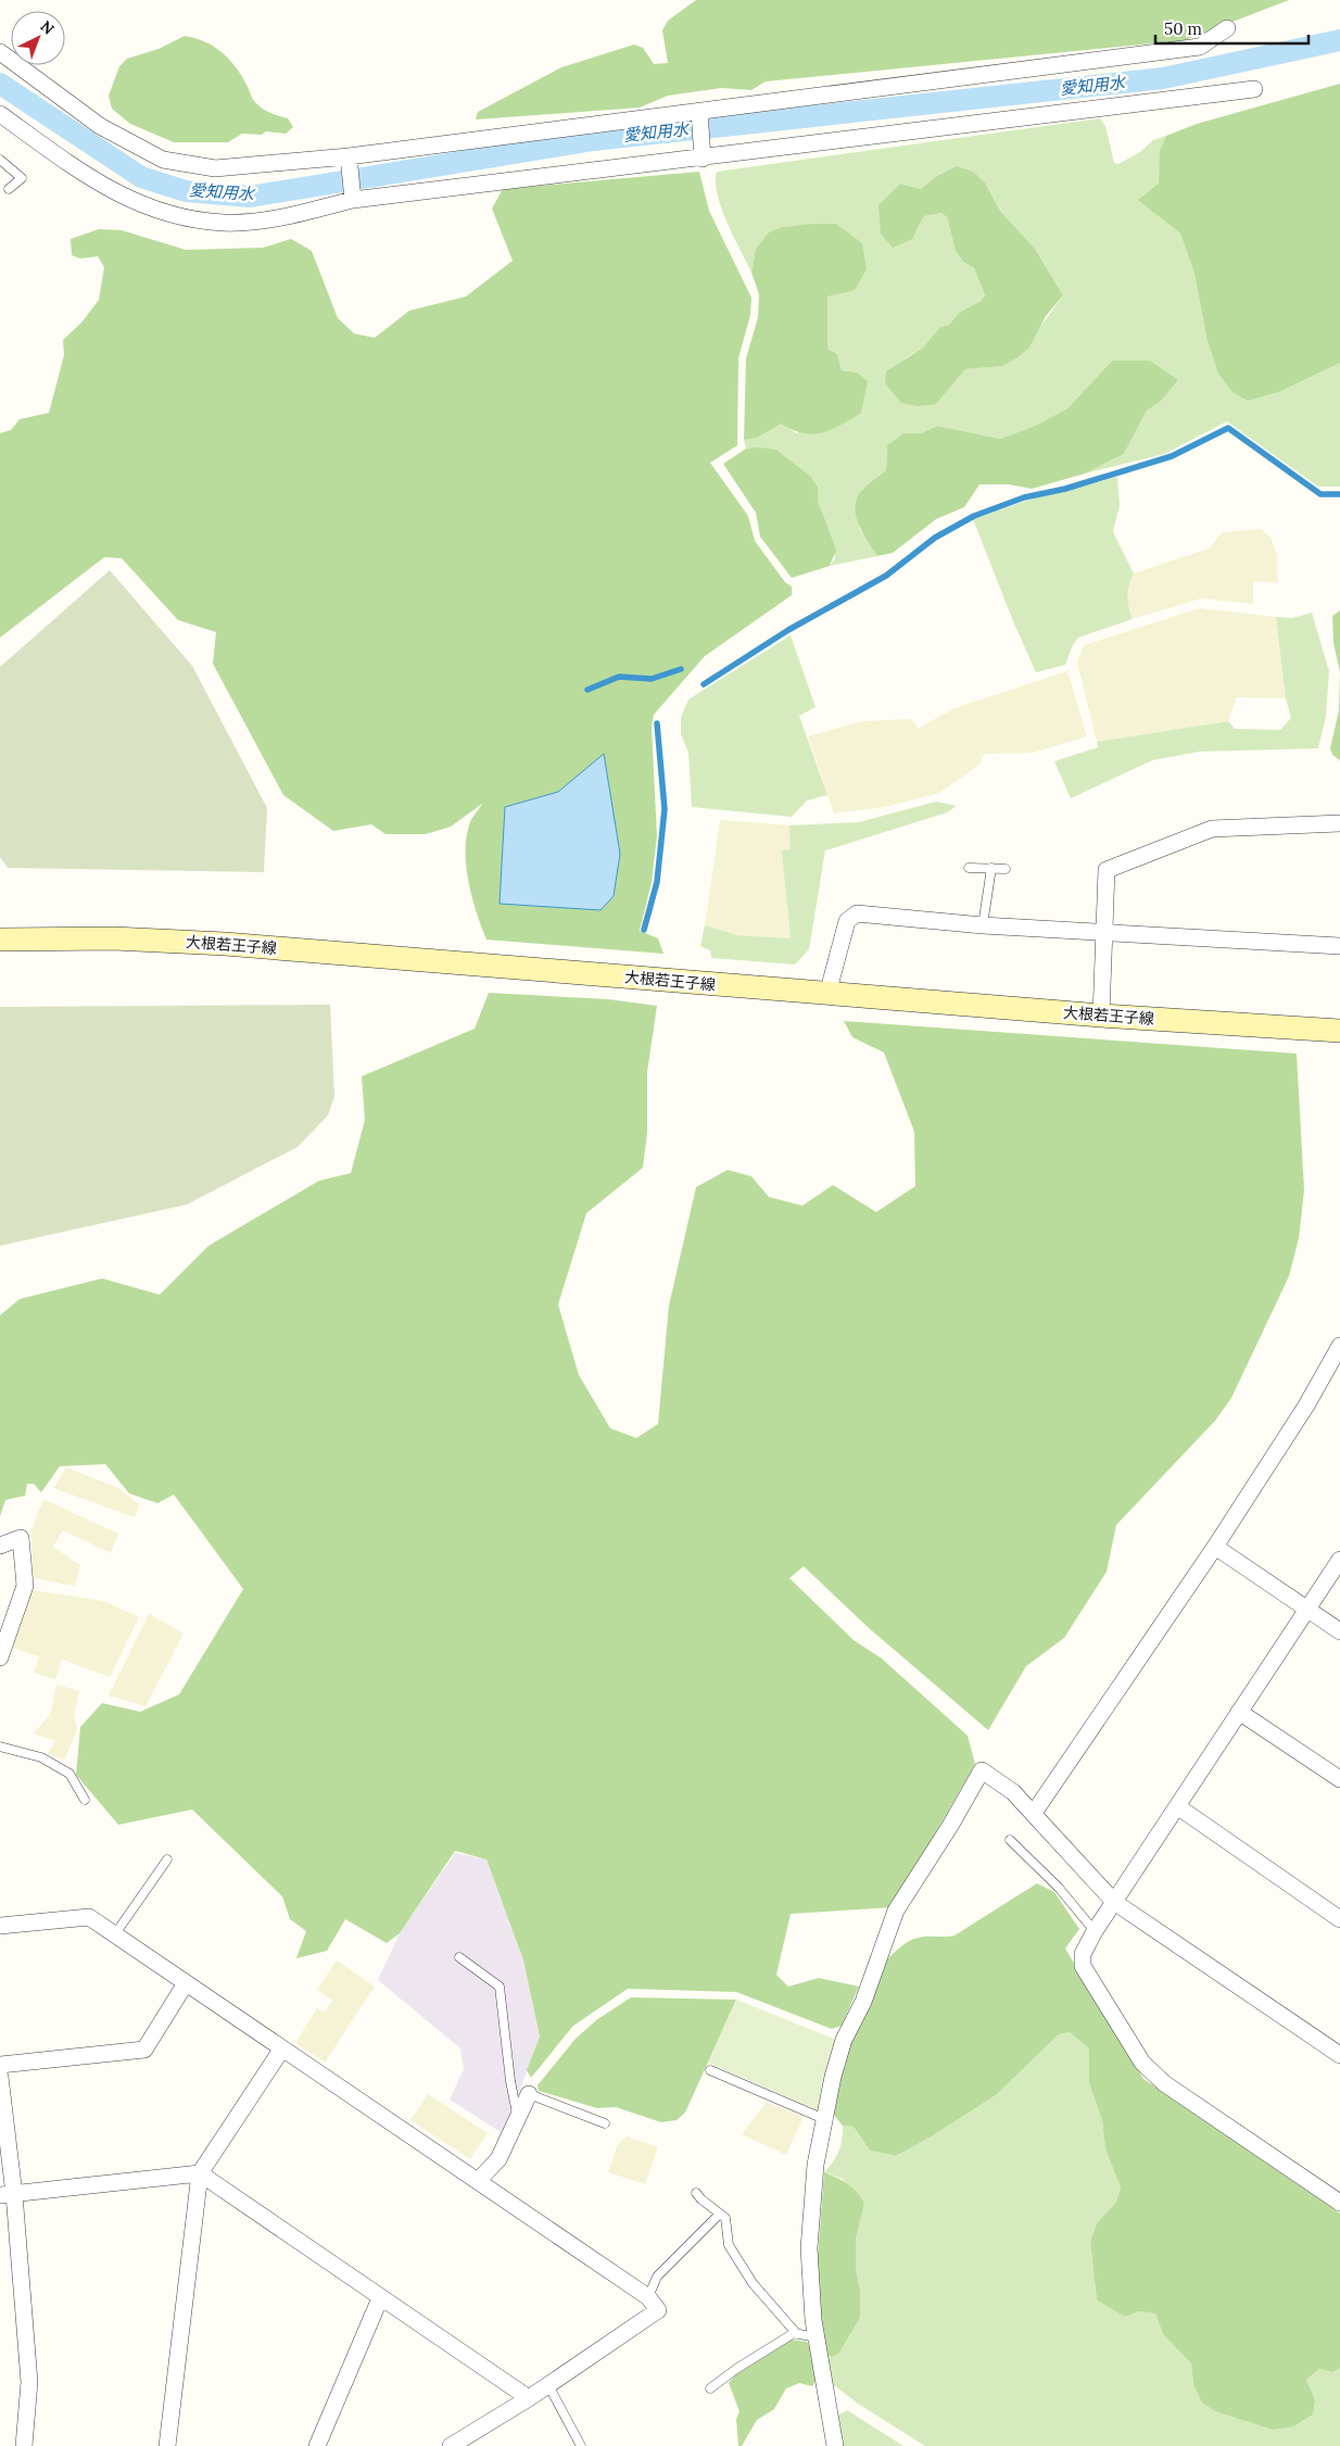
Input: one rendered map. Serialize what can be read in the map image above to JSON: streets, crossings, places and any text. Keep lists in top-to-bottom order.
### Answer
{
  "streets": {
    "street": ["大根若王子線"]
  },
  "water": ["愛知用水"],
  "scale_bar": "50 m",
  "north": "top right"
}
